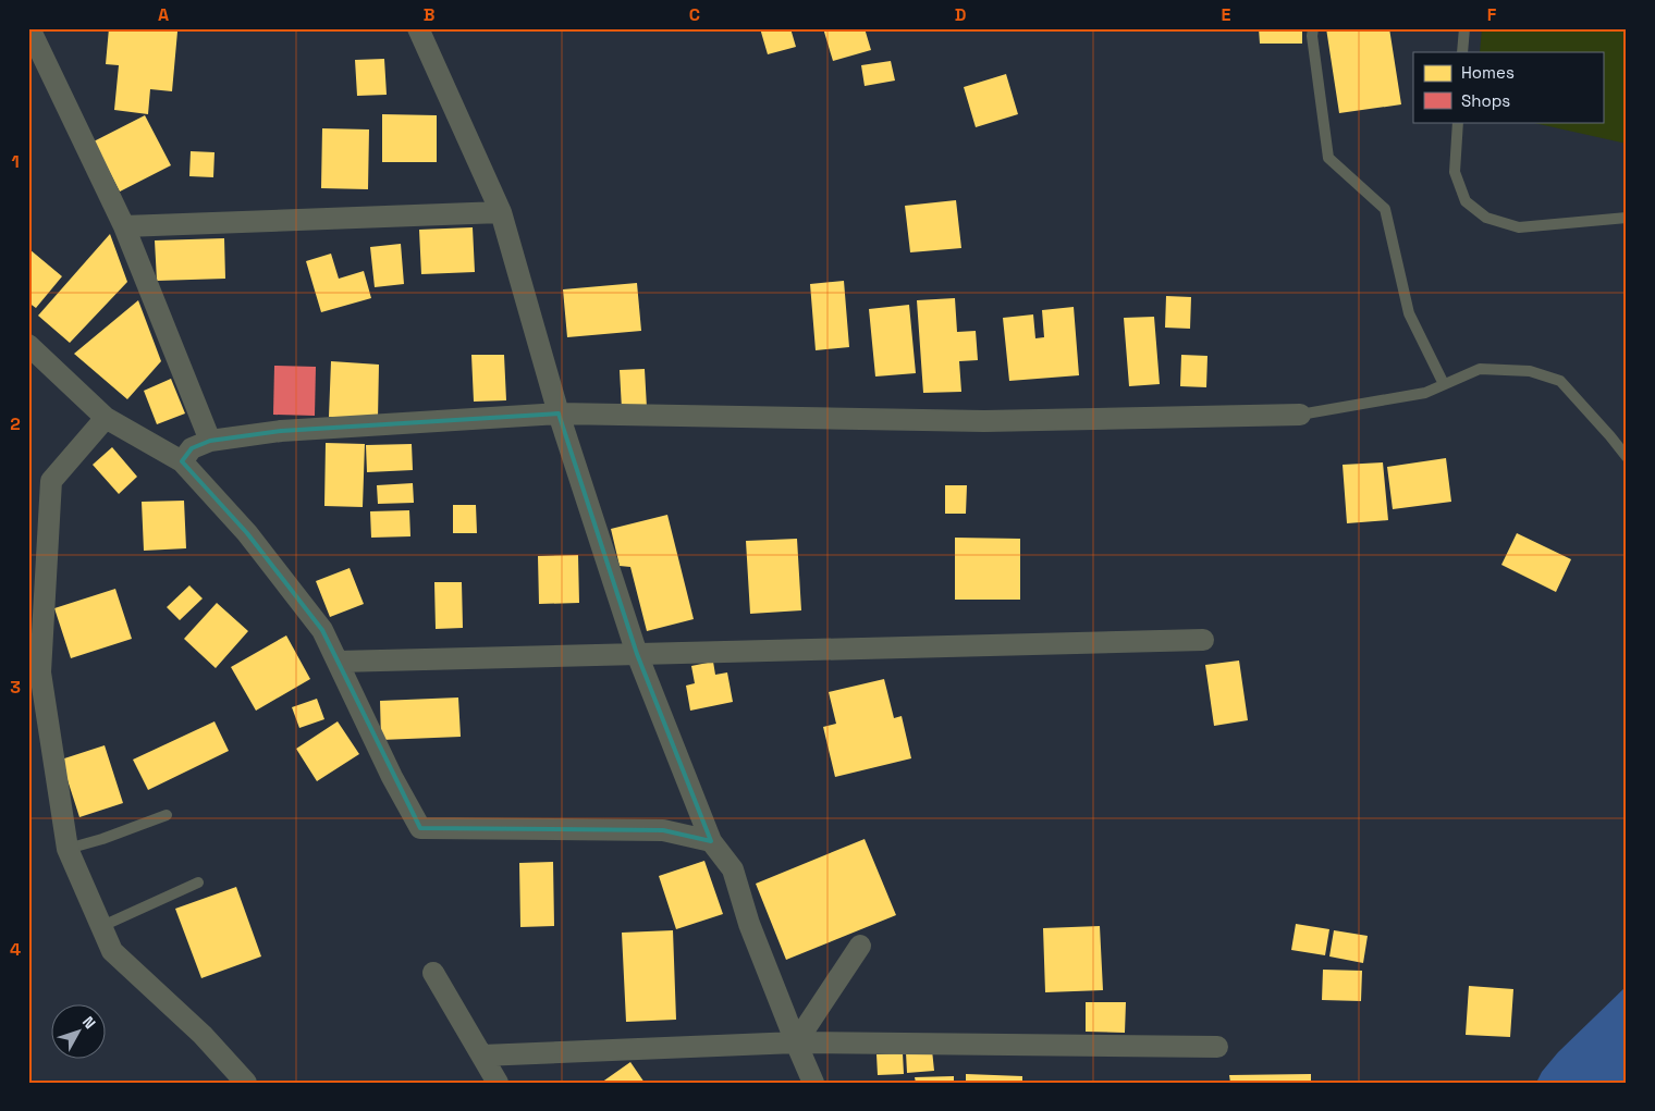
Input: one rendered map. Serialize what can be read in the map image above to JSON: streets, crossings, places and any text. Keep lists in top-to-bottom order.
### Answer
{
  "legend": ["Homes", "Shops"],
  "north": "top right",
  "grid": {
    "columns": [
      "A",
      "B",
      "C",
      "D",
      "E",
      "F"
    ],
    "rows": [
      "1",
      "2",
      "3",
      "4"
    ]
  }
}
